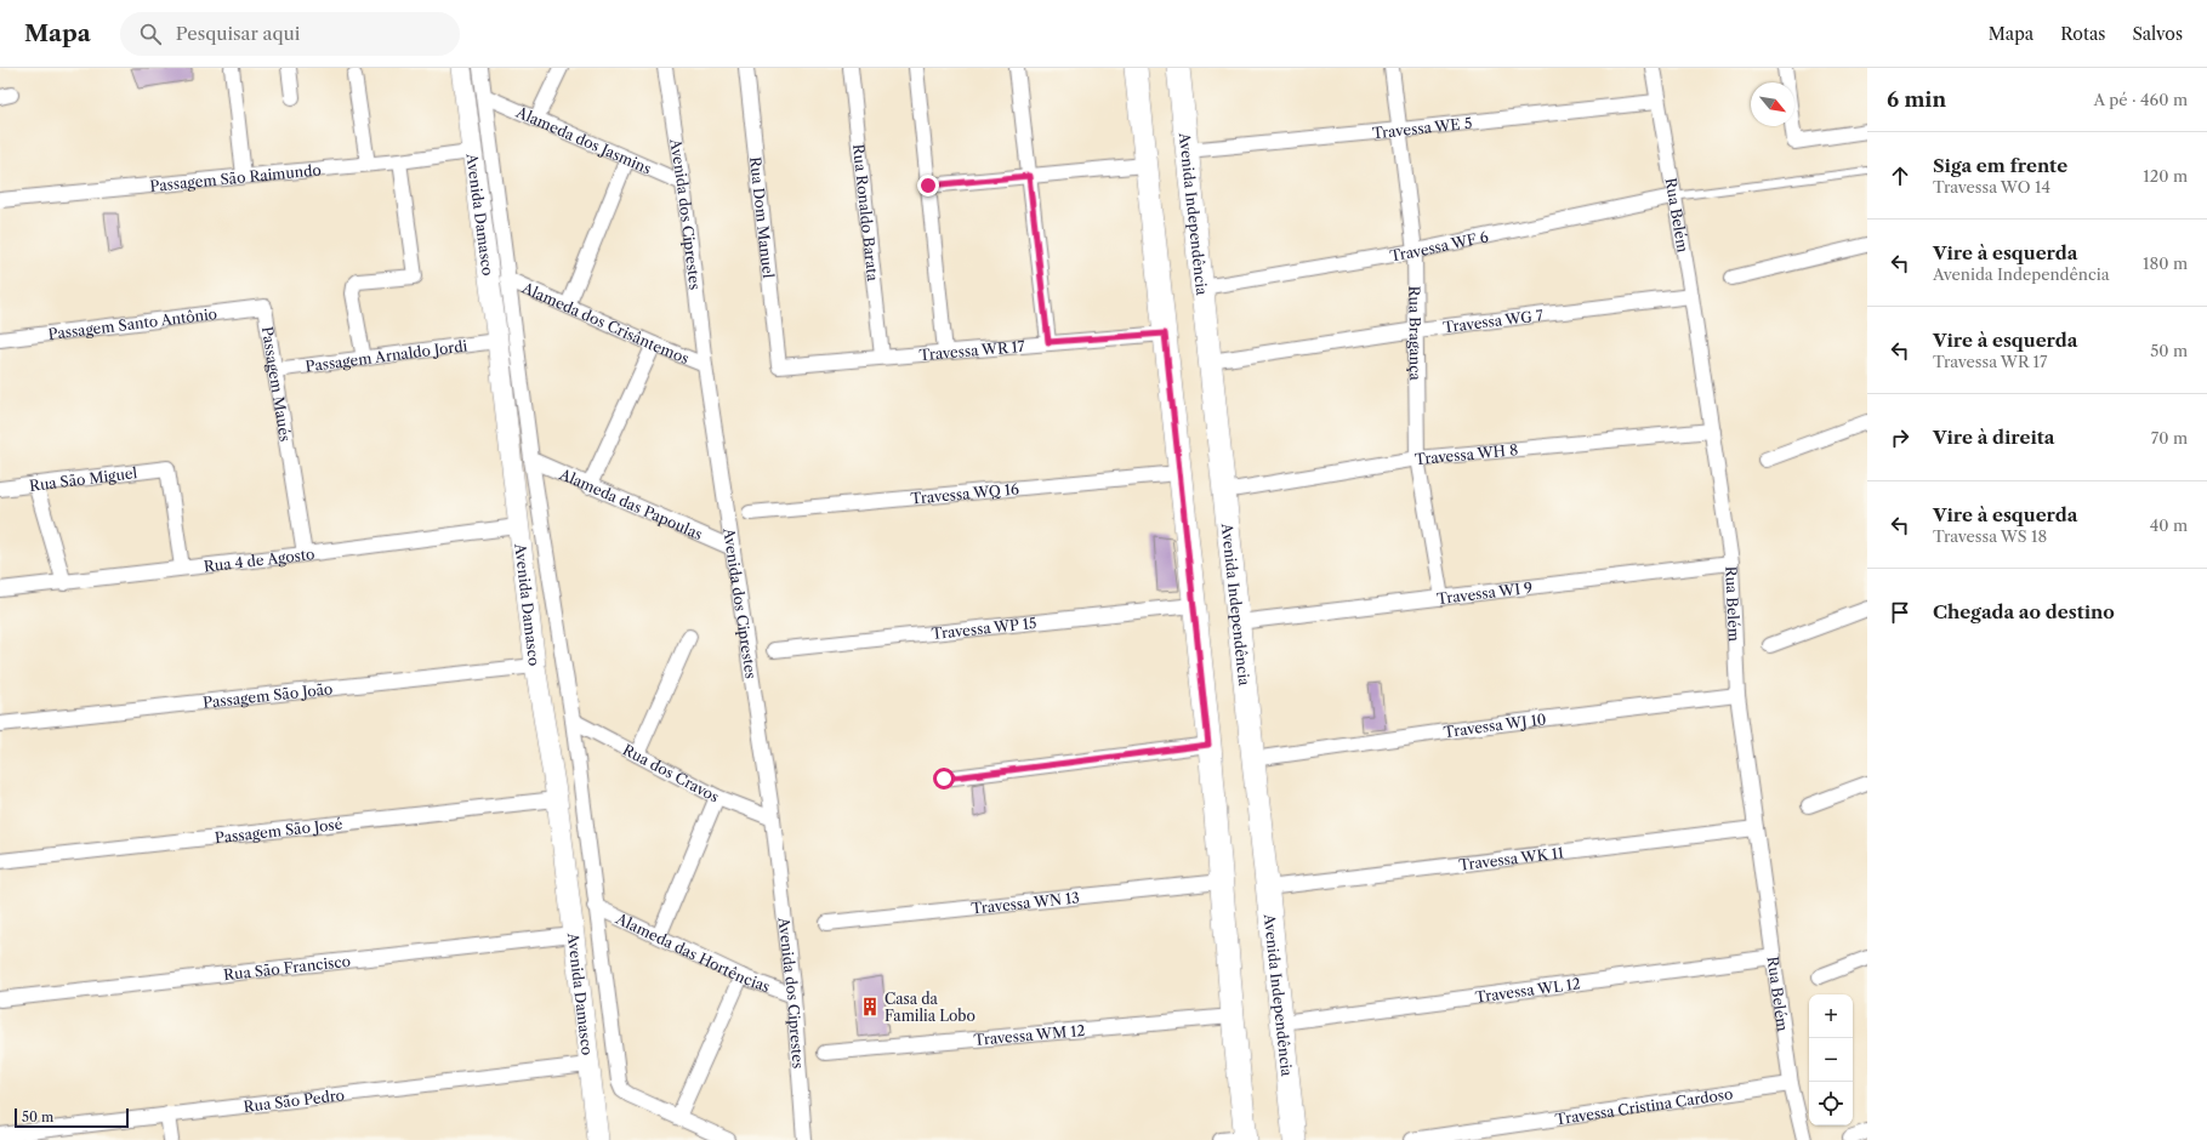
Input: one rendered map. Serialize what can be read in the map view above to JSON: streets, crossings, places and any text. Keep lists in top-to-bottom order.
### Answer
{
  "streets": {
    "main road": ["Avenida Independência"],
    "street": [
      "Travessa WE 5",
      "Alameda dos Jasmins",
      "Passagem São Raimundo",
      "Rua Ronaldo Barata",
      "Avenida Damasco",
      "Avenida dos Ciprestes",
      "Rua Belém",
      "Rua Dom Manuel",
      "Travessa WF 6",
      "Travessa WG 7",
      "Passagem Santo Antônio",
      "Alameda dos Crisântemos",
      "Rua Bragança",
      "Travessa WR 17",
      "Passagem Arnaldo Jordi",
      "Passagem Maués",
      "Travessa WH 8",
      "Rua São Miguel",
      "Travessa WQ 16",
      "Alameda das Papoulas",
      "Rua 4 de Agosto",
      "Travessa WI 9",
      "Travessa WP 15",
      "Passagem São João",
      "Travessa WJ 10",
      "Rua dos Cravos",
      "Passagem São José",
      "Travessa WK 11",
      "Travessa WN 13",
      "Alameda das Hortências",
      "Rua São Francisco",
      "Travessa WL 12",
      "Travessa WM 12",
      "Rua São Pedro",
      "Travessa Cristina Cardoso"
    ]
  },
  "crossings": [
    ["Travessa WE 5", "Avenida Independência"],
    ["Travessa WE 5", "Rua Belém"],
    ["Travessa WE 5", "Rua Bragança"],
    ["Alameda dos Jasmins", "Avenida Damasco"],
    ["Alameda dos Jasmins", "Avenida dos Ciprestes"],
    ["Passagem São Raimundo", "Avenida Damasco"],
    ["Rua Ronaldo Barata", "Travessa WR 17"],
    ["Avenida Independência", "Travessa WF 6"],
    ["Avenida Independência", "Travessa WG 7"],
    ["Avenida Independência", "Travessa WH 8"],
    ["Avenida Independência", "Travessa WI 9"],
    ["Avenida Independência", "Travessa WJ 10"],
    ["Avenida Independência", "Travessa WK 11"],
    ["Avenida Independência", "Travessa WL 12"],
    ["Avenida Damasco", "Alameda dos Crisântemos"],
    ["Avenida Damasco", "Passagem Arnaldo Jordi"],
    ["Avenida Damasco", "Alameda das Papoulas"],
    ["Avenida Damasco", "Rua 4 de Agosto"],
    ["Avenida Damasco", "Passagem São João"],
    ["Avenida Damasco", "Rua dos Cravos"],
    ["Avenida Damasco", "Passagem São José"],
    ["Avenida Damasco", "Alameda das Hortências"],
    ["Avenida Damasco", "Rua São Francisco"],
    ["Avenida Damasco", "Rua São Pedro"],
    ["Avenida dos Ciprestes", "Alameda dos Crisântemos"],
    ["Avenida dos Ciprestes", "Alameda das Papoulas"],
    ["Avenida dos Ciprestes", "Rua dos Cravos"],
    ["Avenida dos Ciprestes", "Alameda das Hortências"],
    ["Rua Belém", "Travessa WF 6"],
    ["Rua Belém", "Travessa WG 7"],
    ["Rua Belém", "Travessa WH 8"],
    ["Rua Belém", "Travessa WI 9"],
    ["Rua Belém", "Travessa WJ 10"],
    ["Rua Belém", "Travessa WK 11"],
    ["Rua Belém", "Travessa WL 12"],
    ["Rua Belém", "Travessa Cristina Cardoso"],
    ["Rua Dom Manuel", "Travessa WR 17"],
    ["Travessa WF 6", "Rua Bragança"],
    ["Travessa WG 7", "Rua Bragança"],
    ["Passagem Santo Antônio", "Passagem Maués"],
    ["Rua Bragança", "Travessa WH 8"],
    ["Rua Bragança", "Travessa WI 9"],
    ["Passagem Arnaldo Jordi", "Passagem Maués"],
    ["Passagem Maués", "Rua 4 de Agosto"],
    ["Rua São Miguel", "Rua 4 de Agosto"]
  ],
  "places": {
    "building": ["Casa da Familia Lobo"]
  },
  "scale_bar": "50 m",
  "north": "bottom right",
  "page": {
    "header": "Mapa",
    "search": "Pesquisar aqui",
    "nav": ["Mapa", "Rotas", "Salvos"],
    "heading": ["6 min", "A pé · 460 m"],
    "list": [
      ["Siga em frente", "Travessa WO 14", "120 m"],
      ["Vire à esquerda", "Avenida Independência", "180 m"],
      ["Vire à esquerda", "Travessa WR 17", "50 m"],
      ["Vire à direita", "70 m"],
      ["Vire à esquerda", "Travessa WS 18", "40 m"],
      "Chegada ao destino"
    ],
    "map_buttons": ["+", "−"],
    "scale": "50 m"
  }
}
